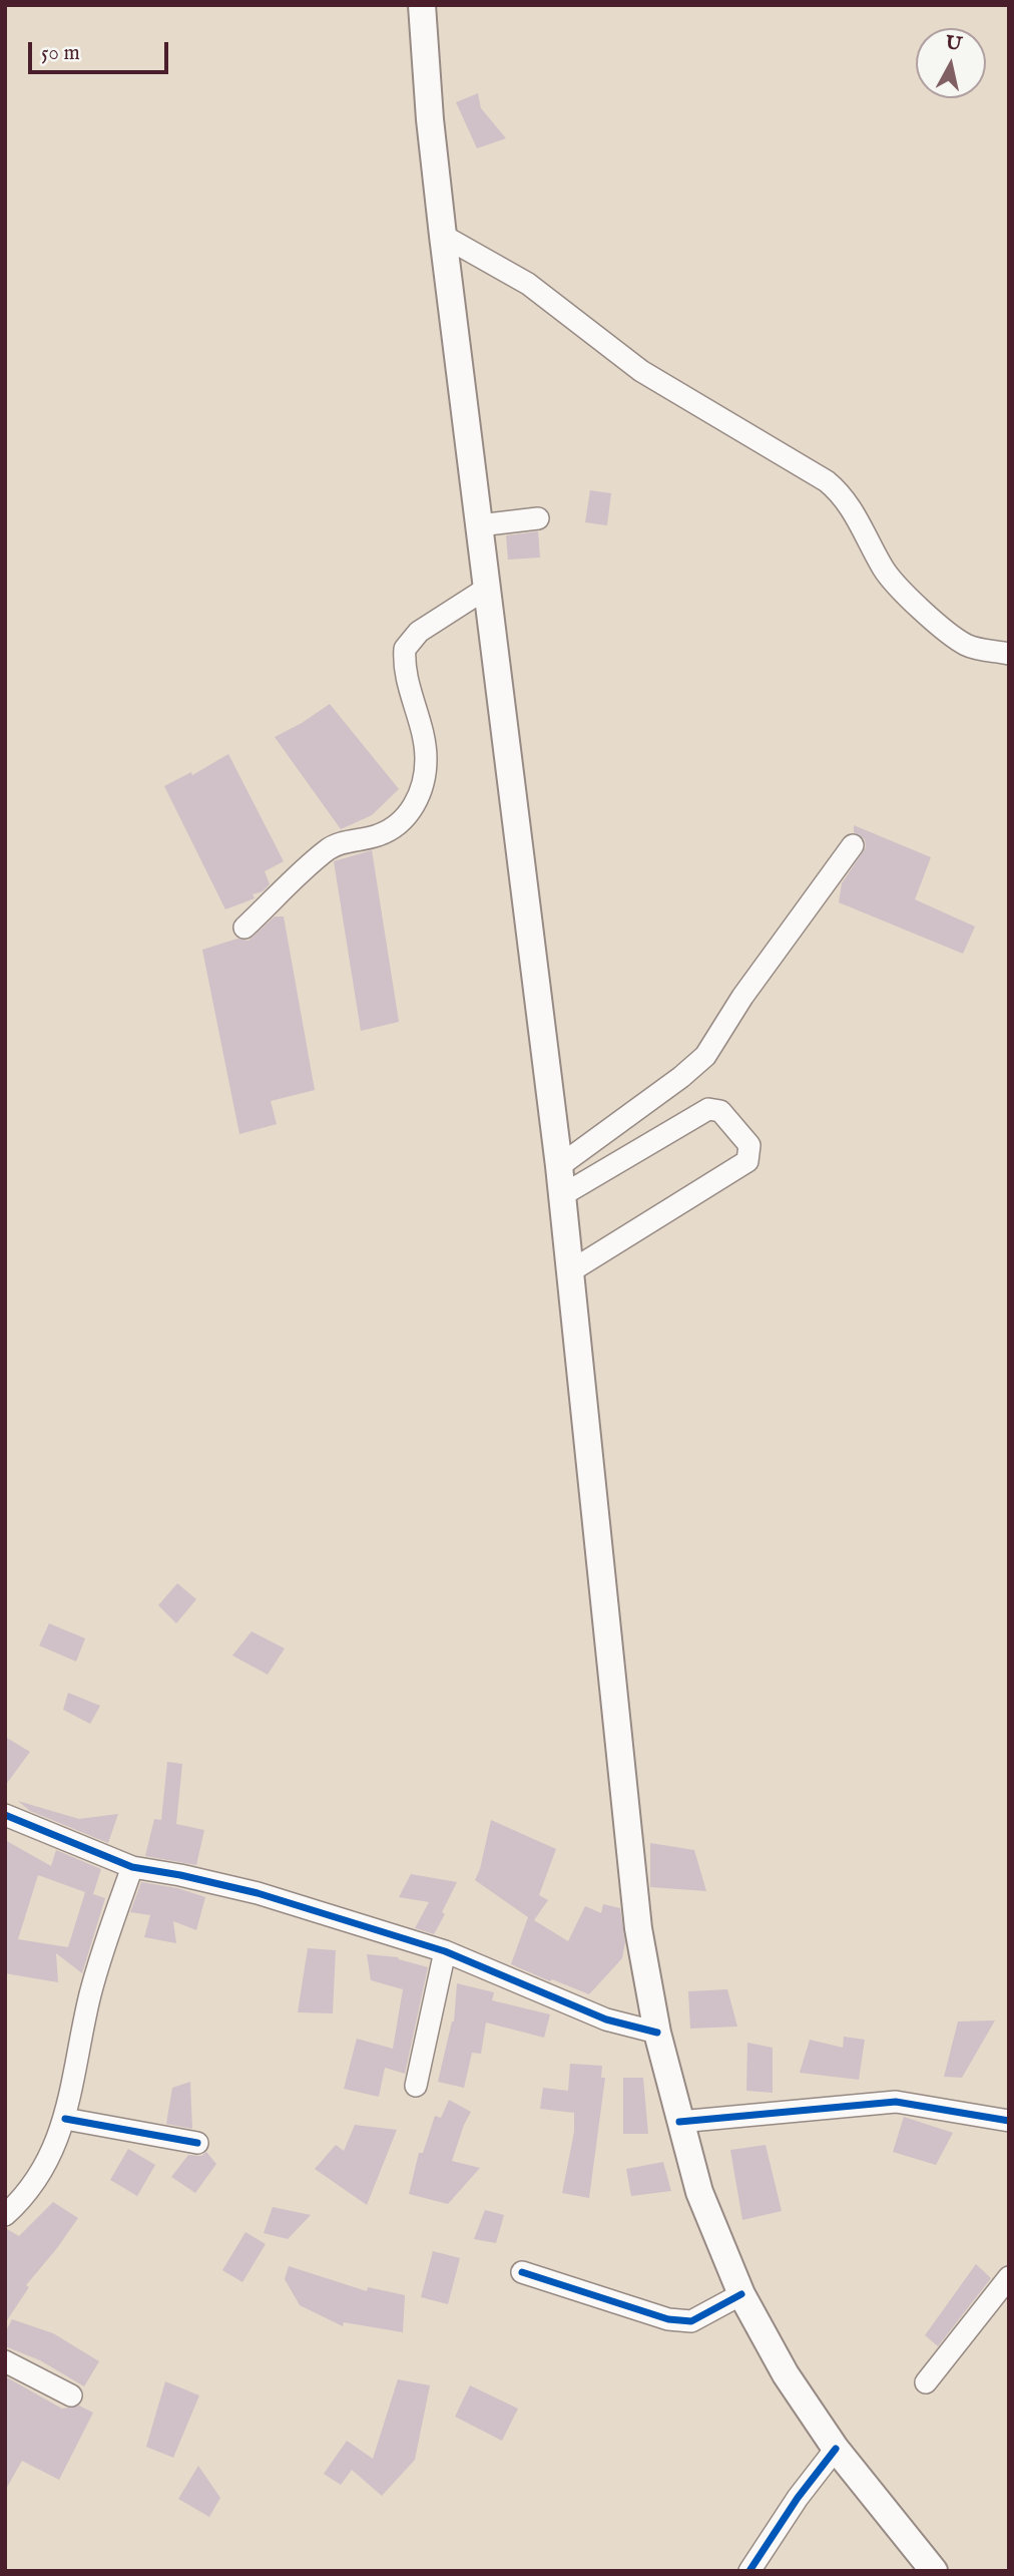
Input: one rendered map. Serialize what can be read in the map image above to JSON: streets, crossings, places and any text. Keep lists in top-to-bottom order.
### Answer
{
  "scale_bar": "50 m",
  "north": "top"
}
